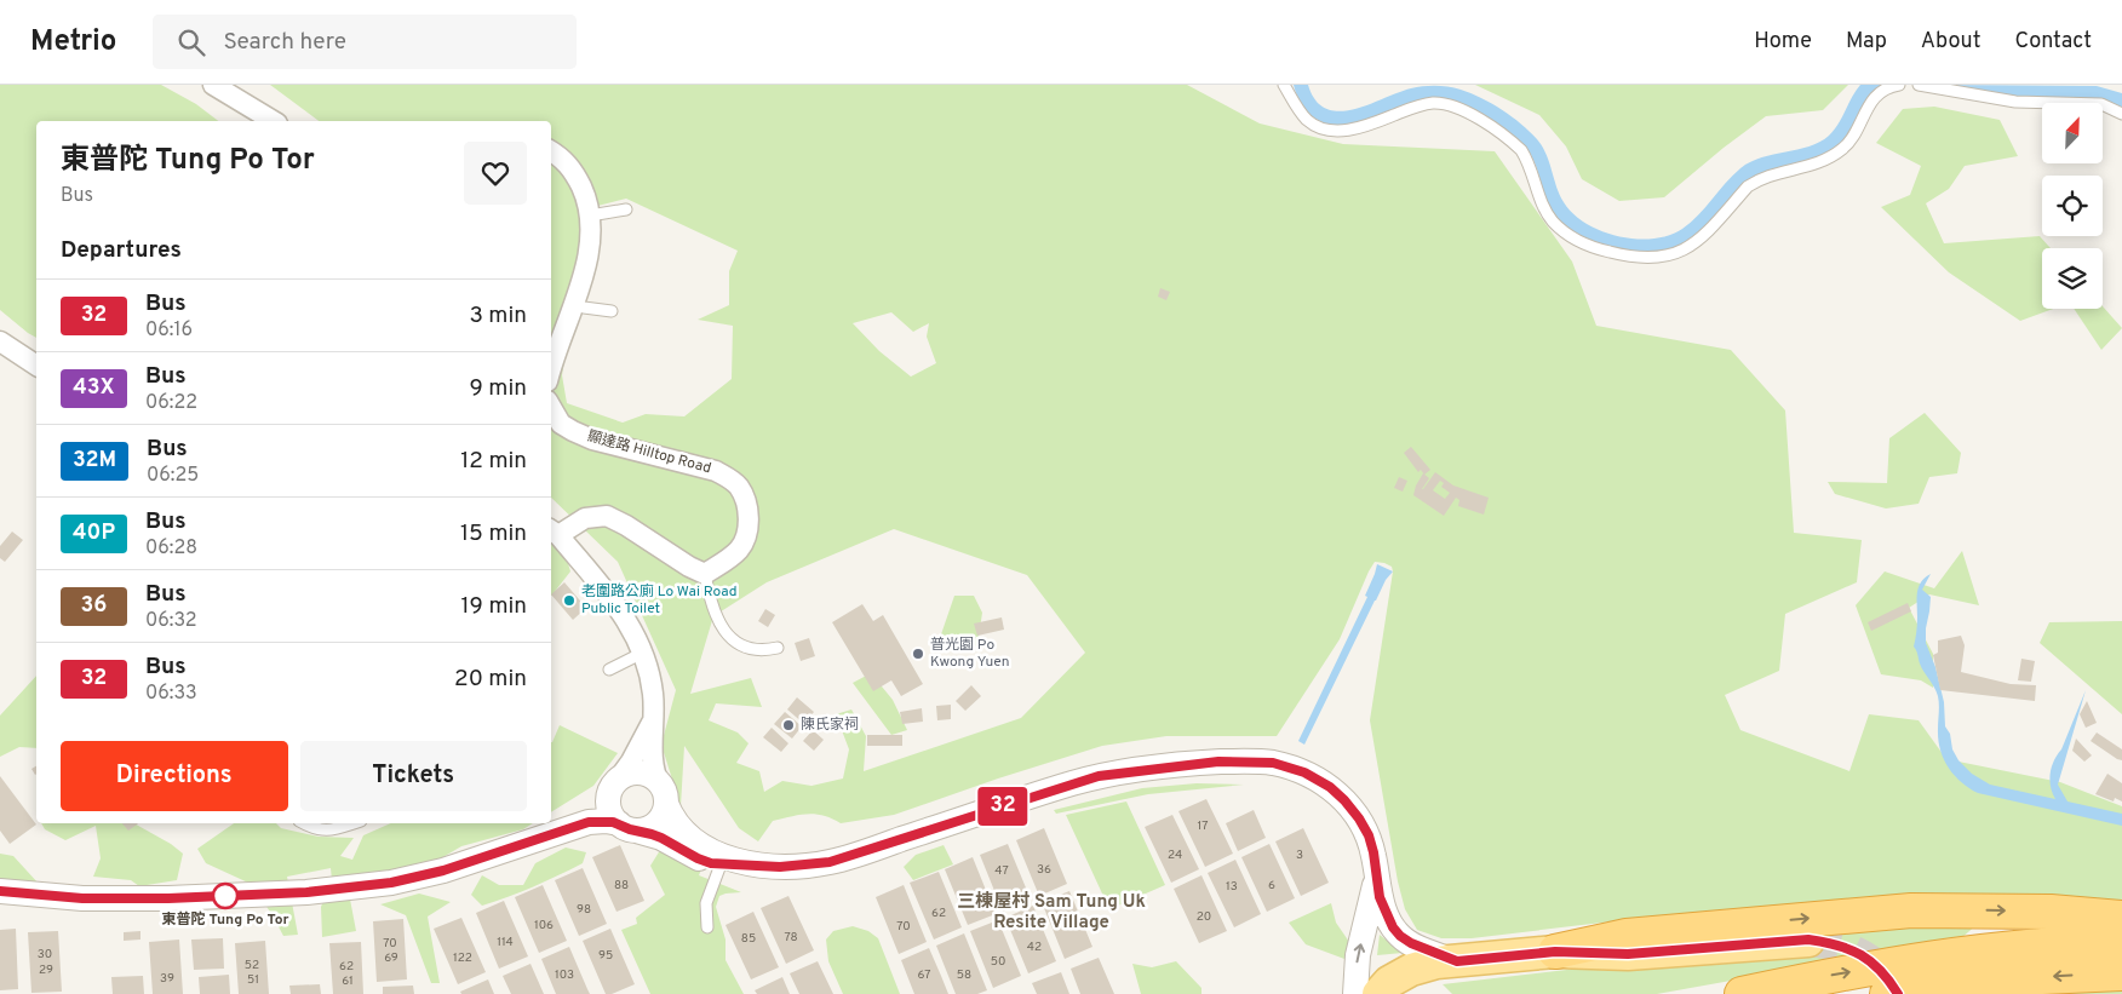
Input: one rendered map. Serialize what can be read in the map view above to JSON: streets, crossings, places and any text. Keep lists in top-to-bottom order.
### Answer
{
  "streets": {
    "street": ["顯達路 Hilltop Road"]
  },
  "districts": ["三棟屋村 Sam Tung Uk Resite Village"],
  "places": [
    "老圍路公廁 Lo Wai Road Public Toilet",
    "普光園 Po Kwong Yuen",
    "陳氏家祠",
    "東普陀 Tung Po Tor"
  ],
  "lines": ["bus line 32"],
  "house_numbers": [
    "17",
    "24",
    "3",
    "36",
    "47",
    "88",
    "6",
    "13",
    "98",
    "62",
    "20",
    "106",
    "70",
    "78",
    "85",
    "114",
    "70",
    "42",
    "30",
    "95",
    "69",
    "122",
    "50",
    "52",
    "62",
    "29",
    "103",
    "67",
    "58",
    "39",
    "51",
    "61"
  ],
  "north": "top right",
  "page": {
    "header": "Metrio",
    "search": "Search here",
    "nav": [
      "Home",
      "Map",
      "About",
      "Contact"
    ],
    "on_map": "32",
    "heading": [
      ["東普陀 Tung Po Tor", "Bus"],
      "Departures"
    ],
    "list": [
      {
        "mark": "32",
        "name": "Bus",
        "note": "06:16",
        "value": "3 min"
      },
      {
        "mark": "43X",
        "name": "Bus",
        "note": "06:22",
        "value": "9 min"
      },
      {
        "mark": "32M",
        "name": "Bus",
        "note": "06:25",
        "value": "12 min"
      },
      {
        "mark": "40P",
        "name": "Bus",
        "note": "06:28",
        "value": "15 min"
      },
      {
        "mark": "36",
        "name": "Bus",
        "note": "06:32",
        "value": "19 min"
      },
      {
        "mark": "32",
        "name": "Bus",
        "note": "06:33",
        "value": "20 min"
      }
    ],
    "buttons": ["Directions", "Tickets"]
  }
}
